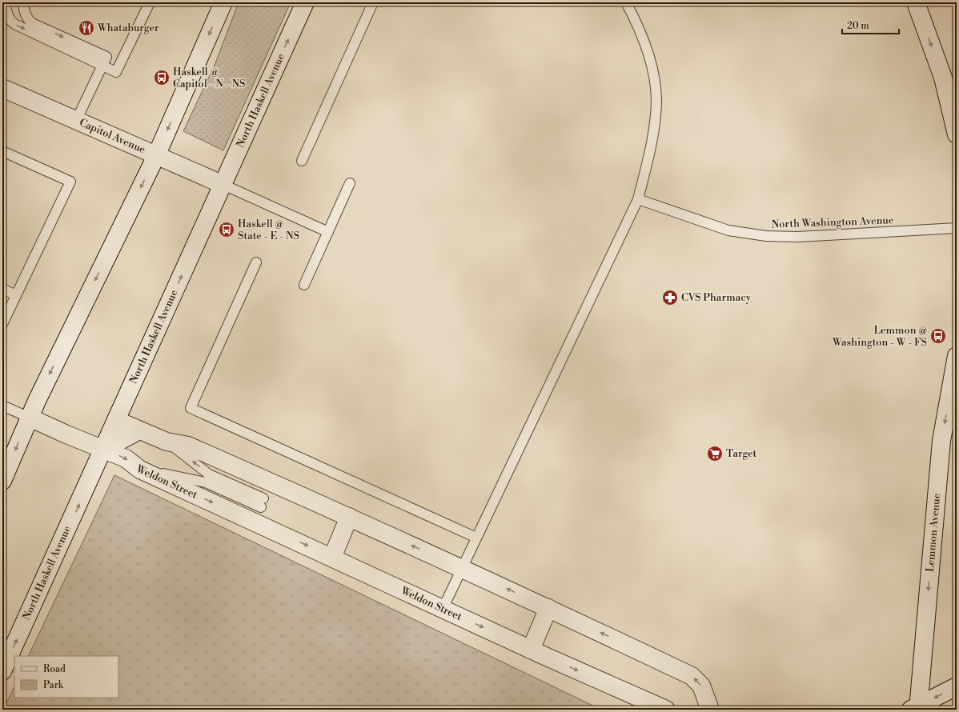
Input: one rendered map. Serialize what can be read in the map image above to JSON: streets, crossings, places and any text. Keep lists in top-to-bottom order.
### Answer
{
  "streets": {
    "street": [
      "North Haskell Avenue",
      "Capitol Avenue",
      "Weldon Street",
      "Lemmon Avenue"
    ],
    "lane": ["North Washington Avenue"]
  },
  "crossings": [
    ["North Haskell Avenue", "Capitol Avenue"],
    ["North Haskell Avenue", "Weldon Street"]
  ],
  "one_way": ["Weldon Street", "Lemmon Avenue"],
  "places": {
    "restaurant": ["Whataburger"],
    "bus stop": ["Haskell @ Capitol - N - NS", "Haskell @ State - E - NS", "Lemmon @ Washington - W - FS"],
    "pharmacy": ["CVS Pharmacy"],
    "supermarket": ["Target"]
  },
  "legend": ["Road", "Park"],
  "scale_bar": "20 m"
}
